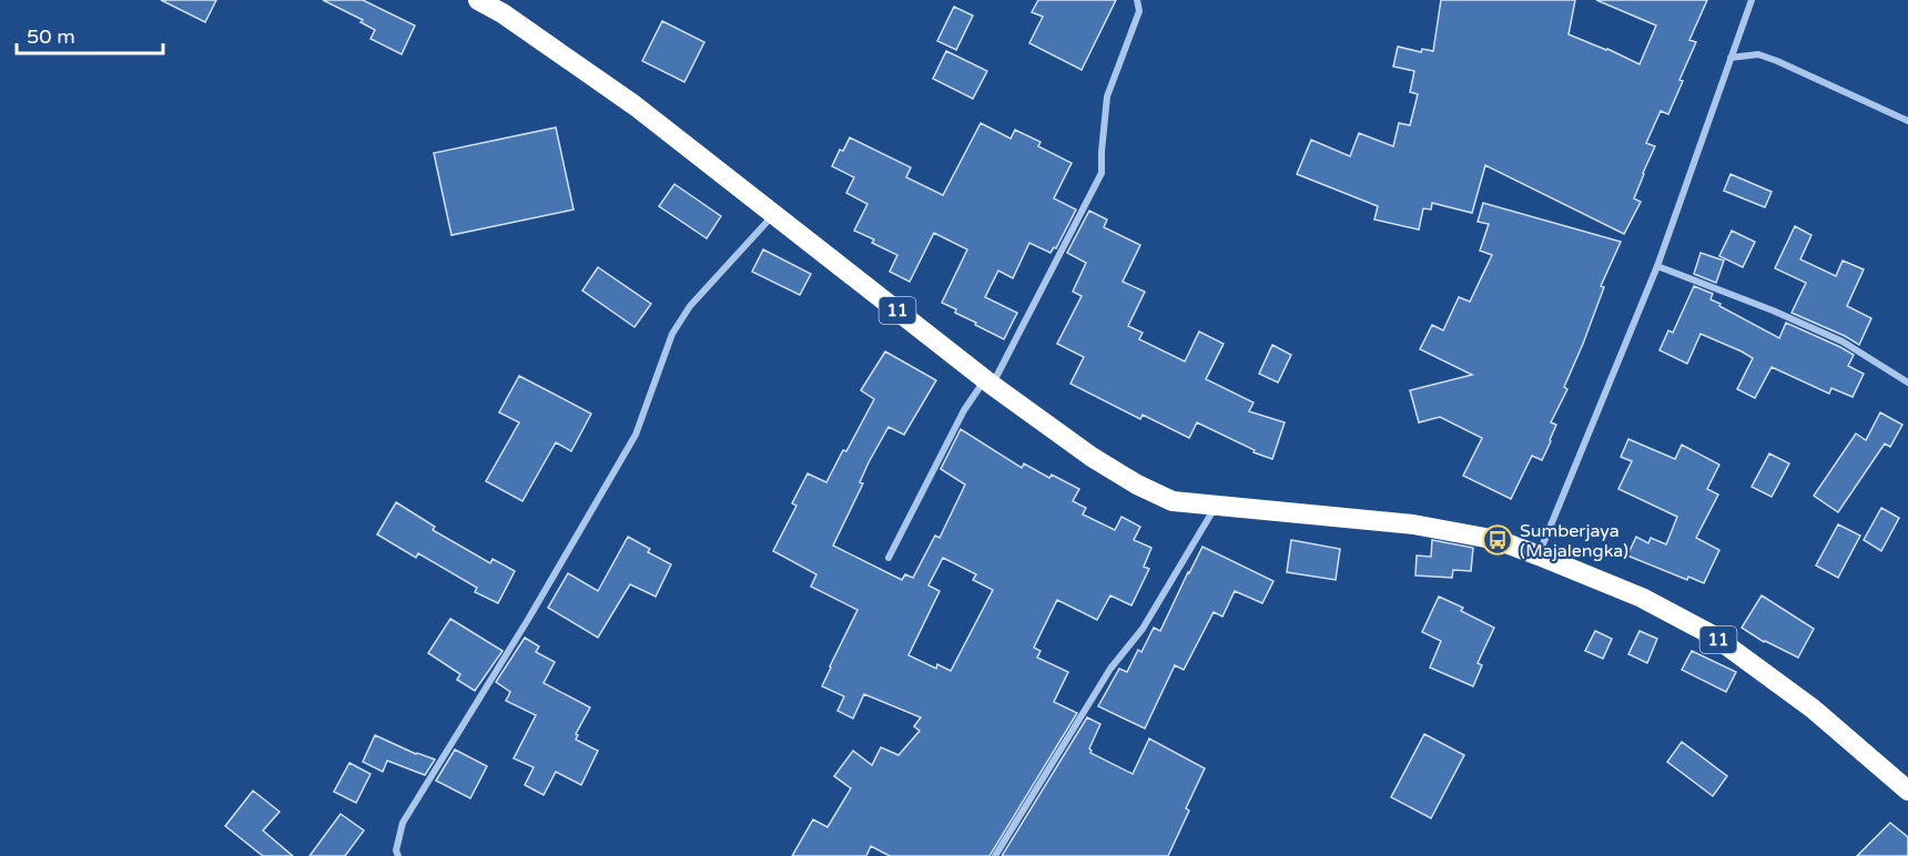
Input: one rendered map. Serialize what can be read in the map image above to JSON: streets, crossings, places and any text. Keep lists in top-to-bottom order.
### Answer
{
  "streets": {
    "highway": ["11"]
  },
  "places": {
    "bus stop": ["Sumberjaya (Majalengka)"]
  },
  "scale_bar": "50 m"
}
